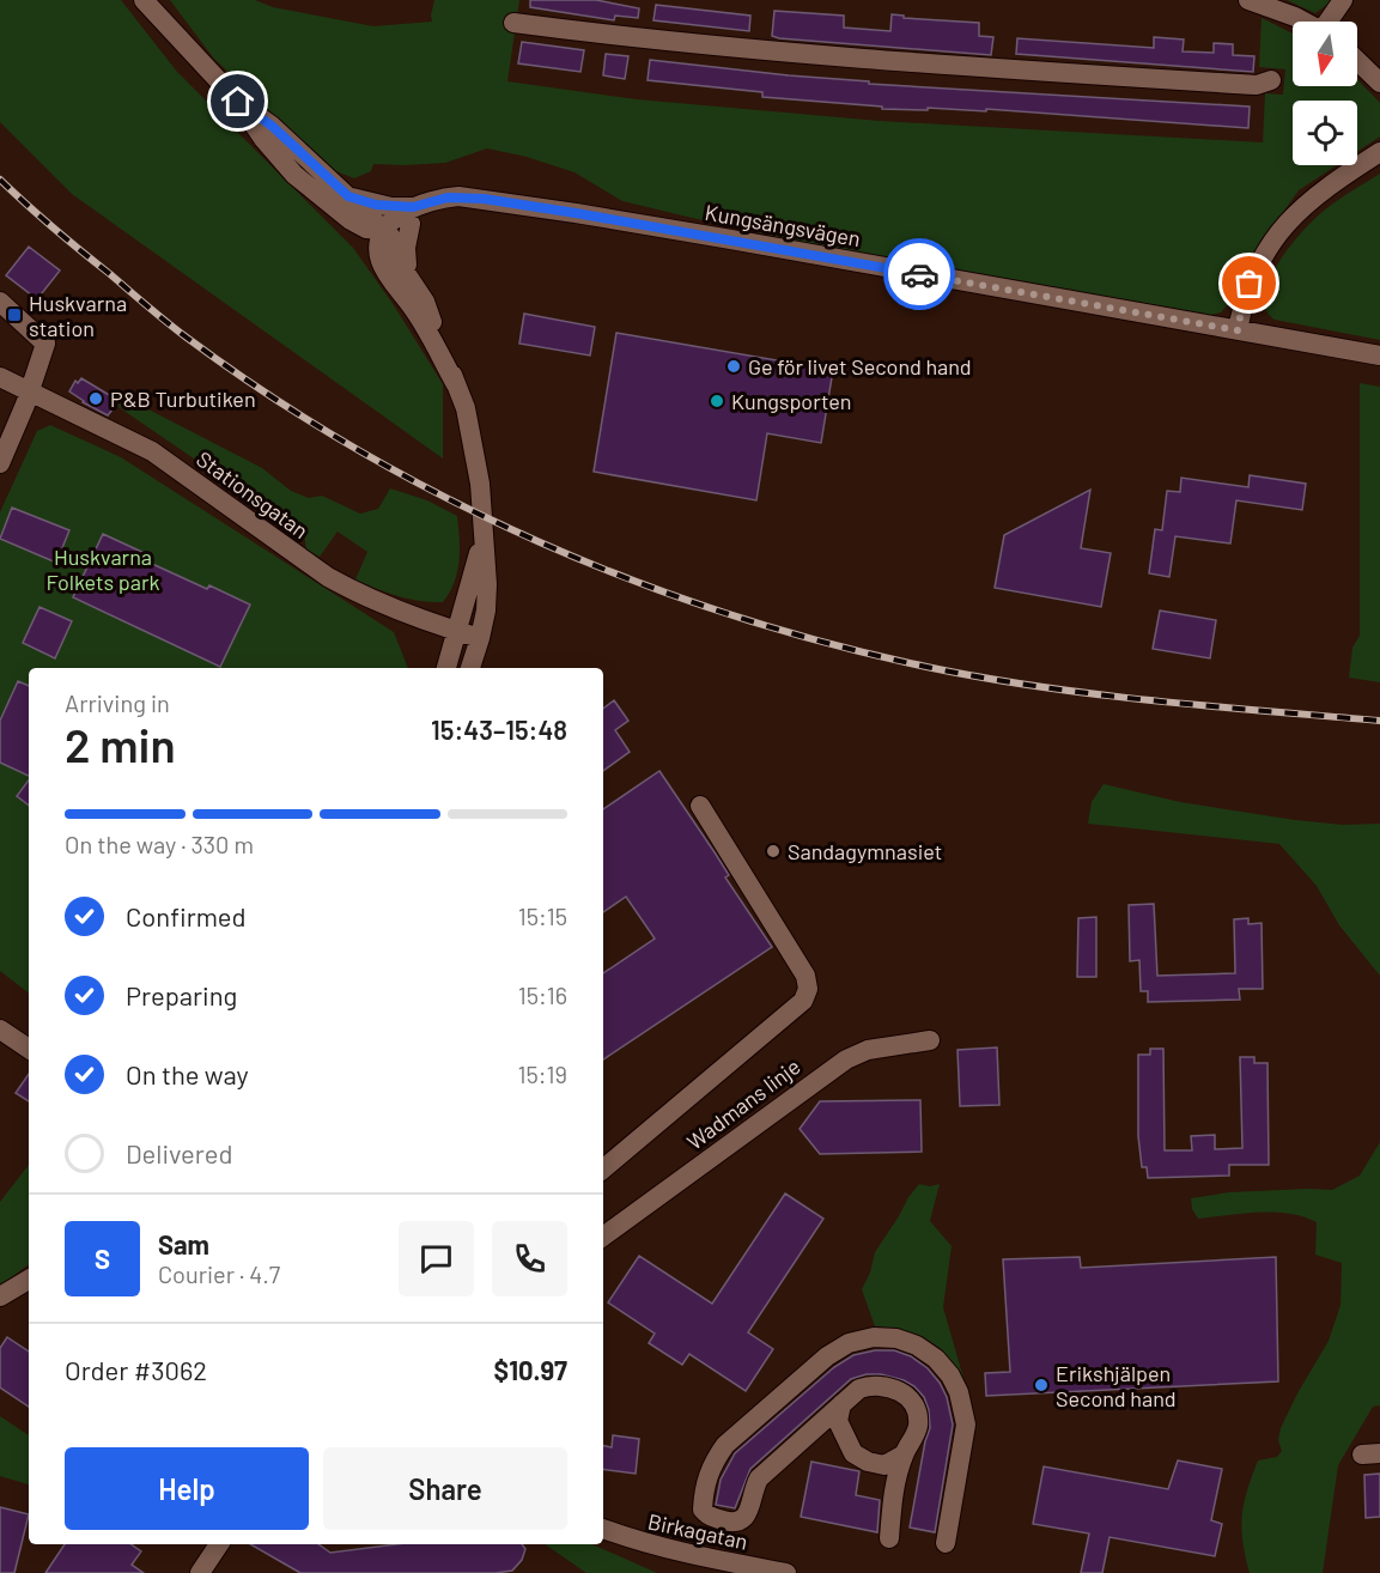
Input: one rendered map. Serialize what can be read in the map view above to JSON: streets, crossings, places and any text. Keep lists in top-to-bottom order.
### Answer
{
  "streets": {
    "street": [
      "Kungsängsvägen",
      "Stationsgatan",
      "Wadmans linje",
      "Birkagatan"
    ]
  },
  "parks": ["Huskvarna Folkets park"],
  "places": {
    "transit": ["Huskvarna station"],
    "other": [
      "Ge för livet Second hand",
      "P&B Turbutiken",
      "Kungsporten",
      "Sandagymnasiet",
      "Erikshjälpen Second hand"
    ]
  },
  "north": "bottom",
  "page": {
    "heading": ["2 min", "Arriving in", "15:43–15:48"],
    "panel": [
      "Sam",
      "Courier · 4.7",
      "Order #3062",
      "$10.97"
    ],
    "bar": "On the way · 330 m",
    "list": [
      ["Confirmed", "15:15"],
      ["Preparing", "15:16"],
      ["On the way", "15:19"],
      "Delivered"
    ],
    "round": "S",
    "buttons": ["Help", "Share"]
  }
}
